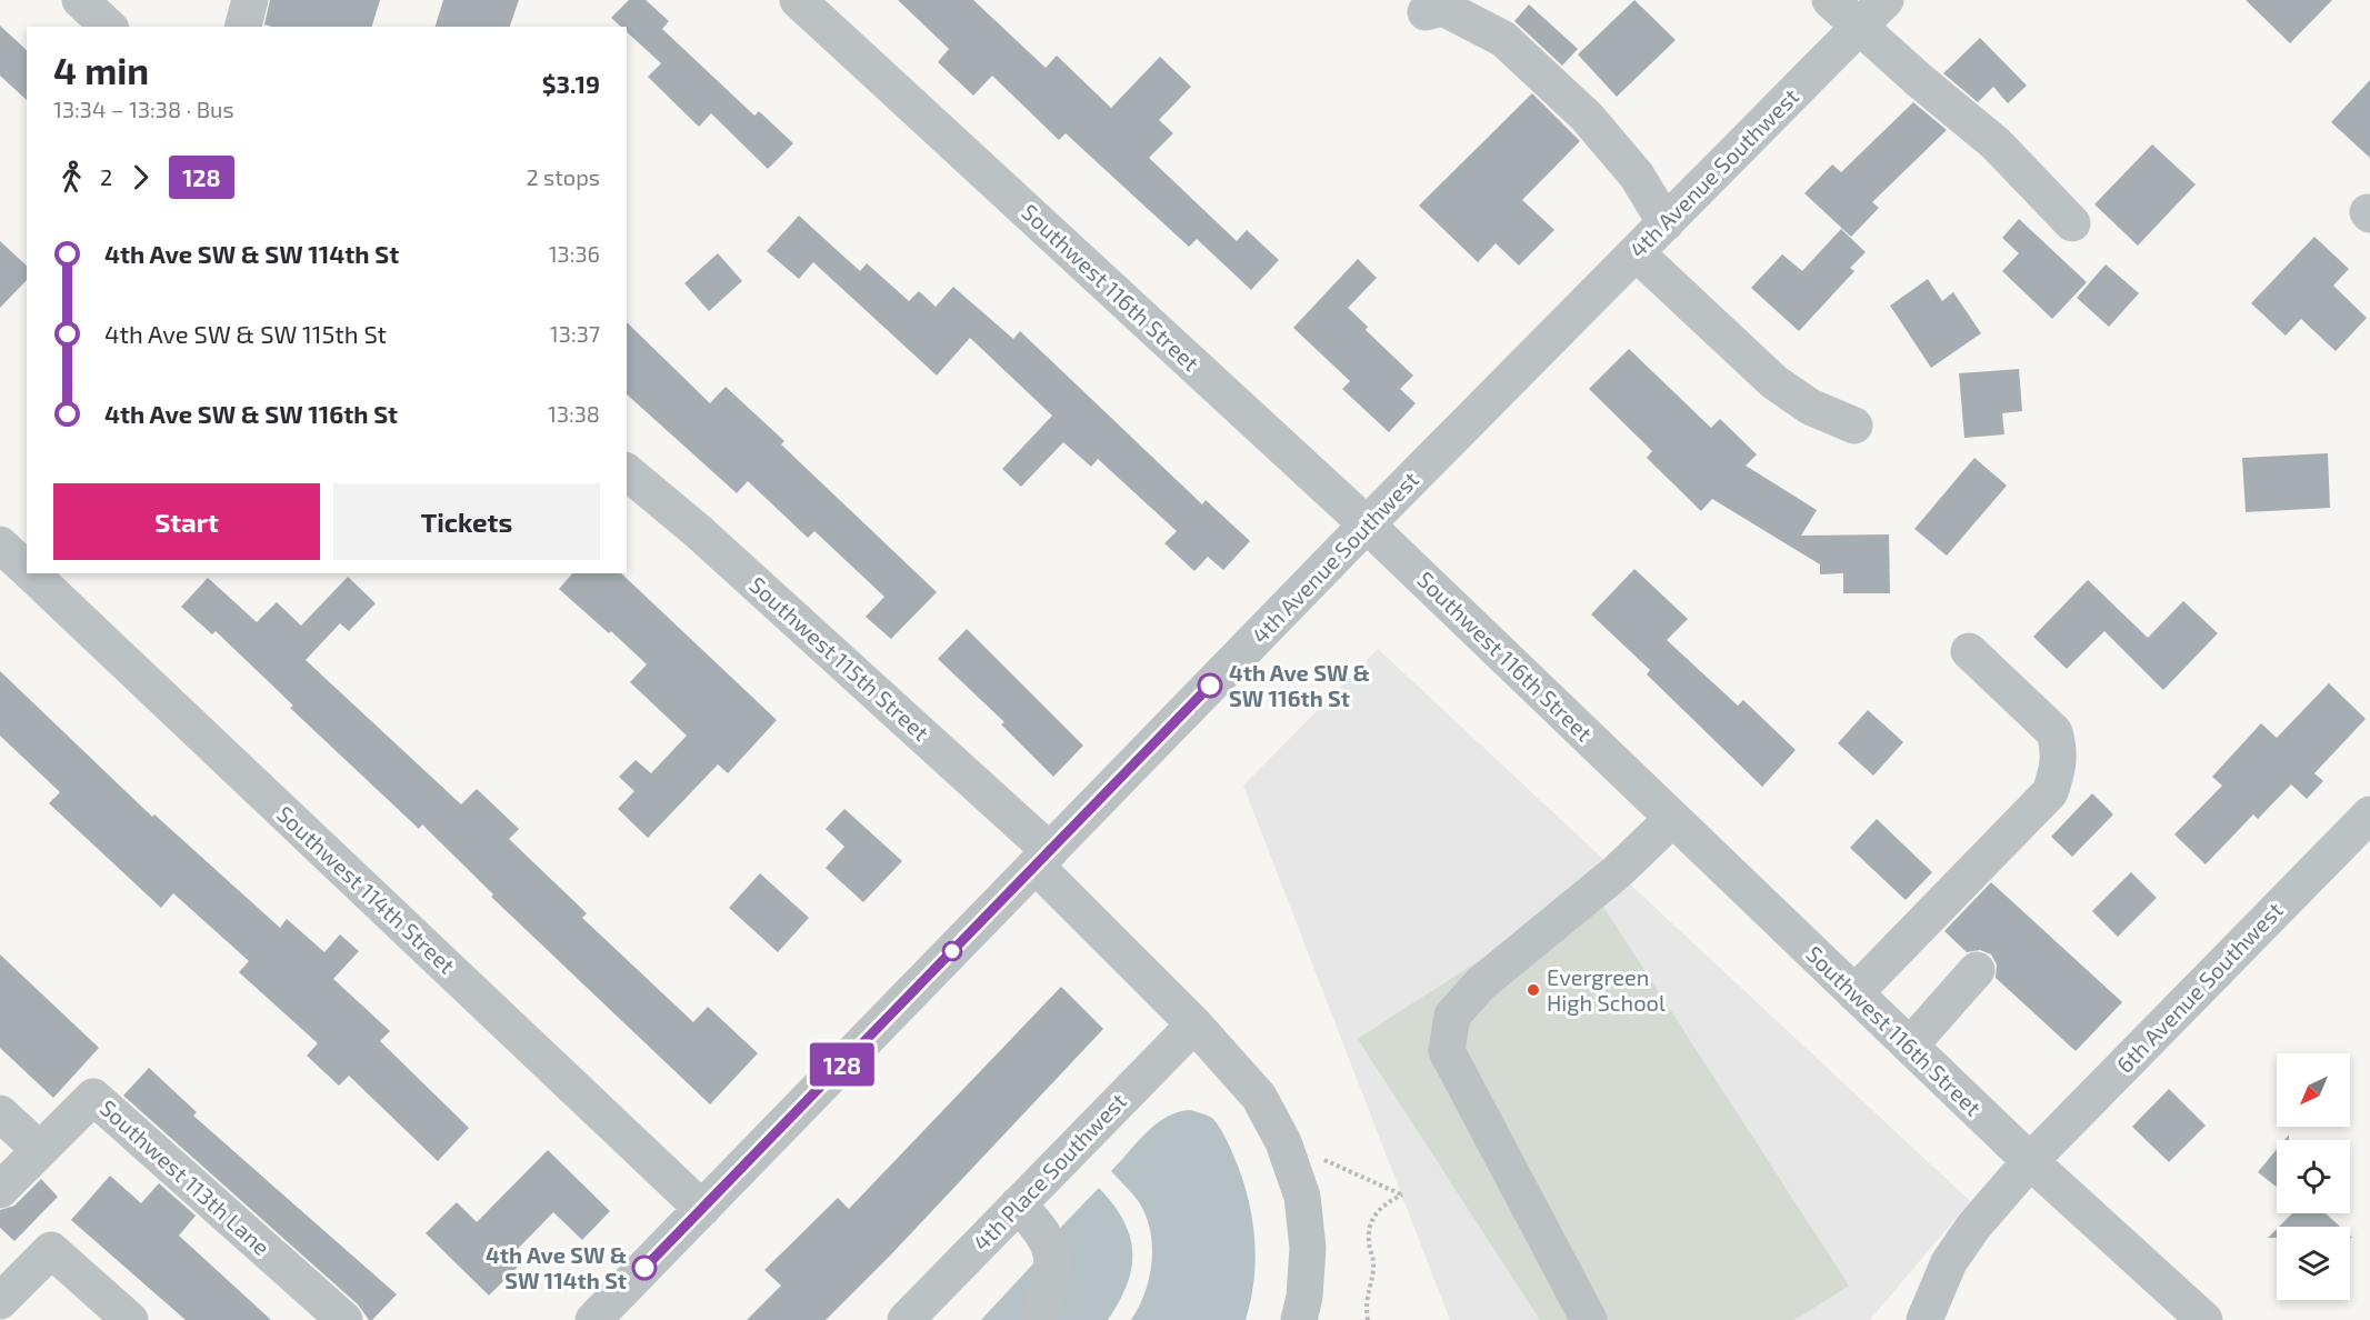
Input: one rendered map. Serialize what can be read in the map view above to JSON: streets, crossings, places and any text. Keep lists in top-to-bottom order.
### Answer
{
  "streets": {
    "street": [
      "4th Avenue Southwest",
      "Southwest 116th Street",
      "Southwest 115th Street",
      "Southwest 114th Street",
      "6th Avenue Southwest",
      "4th Place Southwest",
      "Southwest 113th Lane"
    ]
  },
  "crossings": [
    ["4th Avenue Southwest", "Southwest 116th Street"],
    ["4th Avenue Southwest", "Southwest 115th Street"],
    ["4th Avenue Southwest", "Southwest 114th Street"],
    ["Southwest 116th Street", "6th Avenue Southwest"],
    ["Southwest 115th Street", "4th Place Southwest"]
  ],
  "places": ["4th Ave SW & SW 116th St", "Evergreen High School", "4th Ave SW & SW 114th St"],
  "lines": ["bus line 128"],
  "north": "bottom left",
  "page": {
    "on_map": "128",
    "heading": ["4 min", "13:34 – 13:38 · Bus", "$3.19"],
    "legs": ["2", "128", "2 stops"],
    "list": [
      {
        "name": "4th Ave SW & SW 114th St",
        "value": "13:36"
      },
      {
        "name": "4th Ave SW & SW 115th St",
        "value": "13:37"
      },
      {
        "name": "4th Ave SW & SW 116th St",
        "value": "13:38"
      }
    ],
    "buttons": ["Start", "Tickets"]
  }
}
